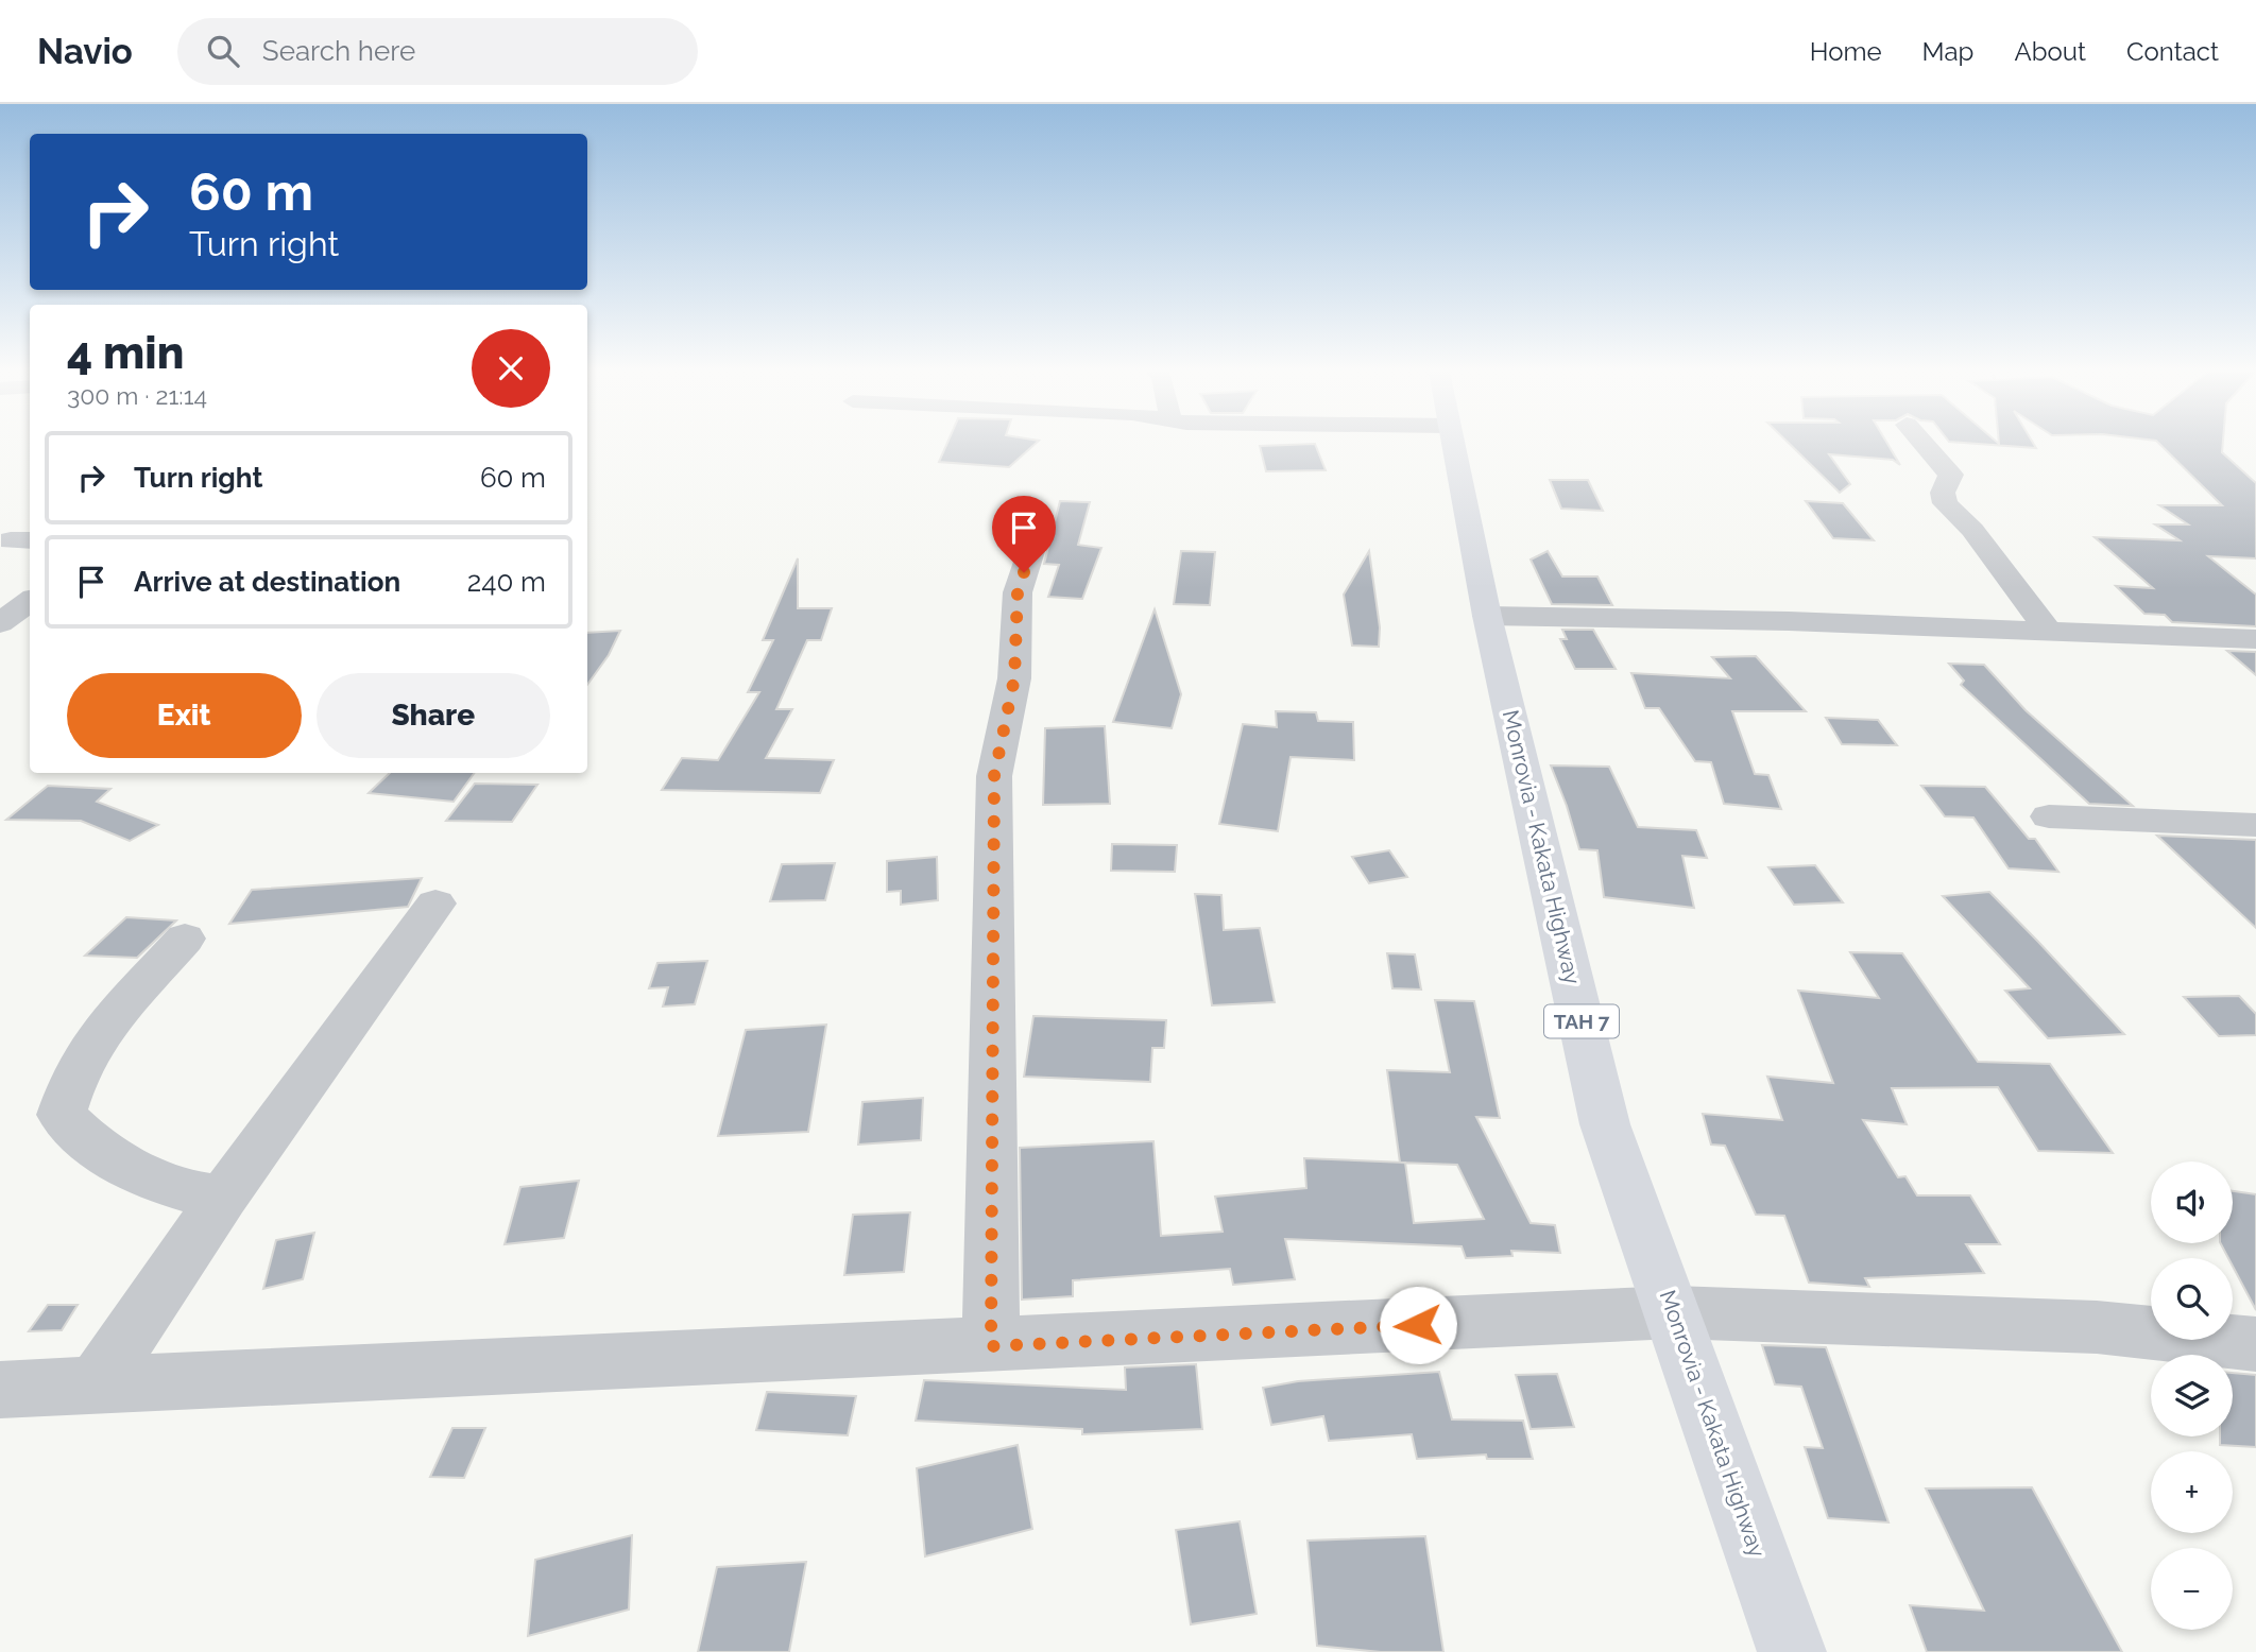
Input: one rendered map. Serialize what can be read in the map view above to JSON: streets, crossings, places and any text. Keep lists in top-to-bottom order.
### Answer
{
  "streets": {
    "highway": ["Monrovia - Kakata Highway", "TAH 7"]
  },
  "page": {
    "header": "Navio",
    "search": "Search here",
    "nav": [
      "Home",
      "Map",
      "About",
      "Contact"
    ],
    "turn": ["60 m", "Turn right"],
    "heading": ["4 min", "300 m · 21:14"],
    "list": [
      {
        "name": "Turn right",
        "value": "60 m"
      },
      {
        "name": "Arrive at destination",
        "value": "240 m"
      }
    ],
    "buttons": ["Exit", "Share"],
    "map_buttons": ["+", "−"]
  }
}
